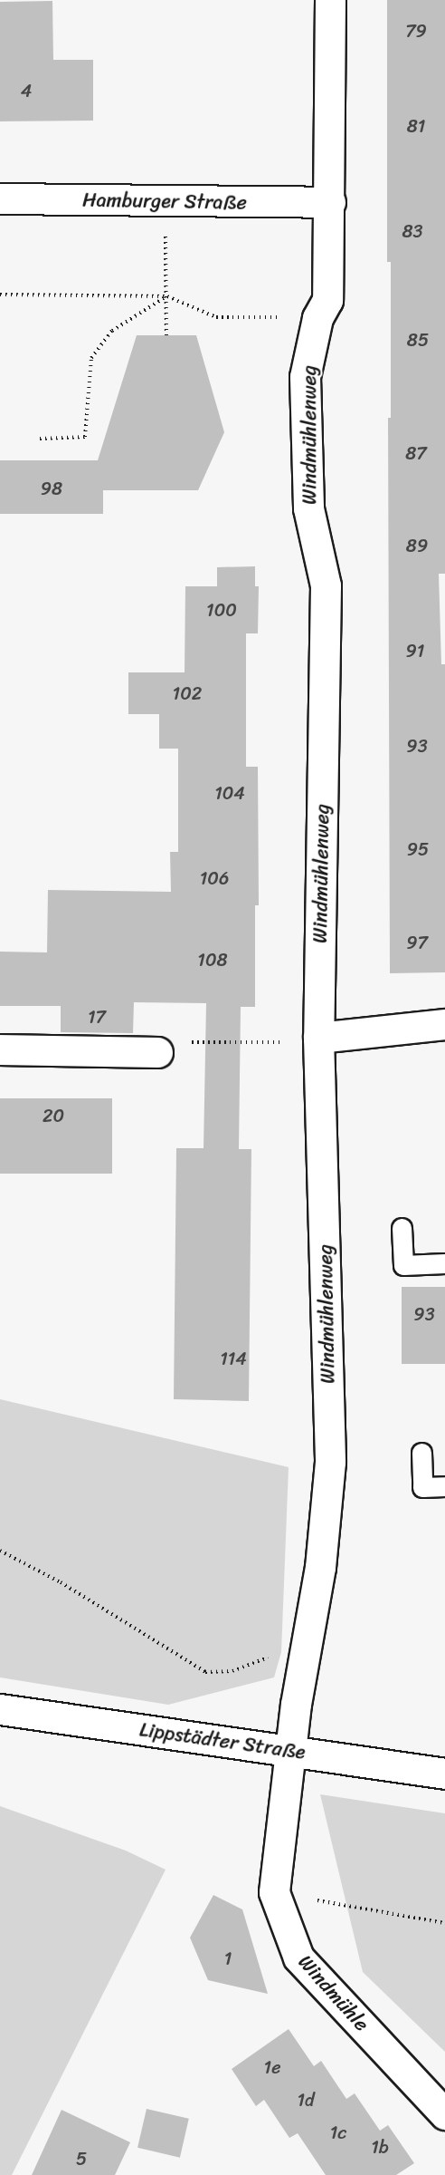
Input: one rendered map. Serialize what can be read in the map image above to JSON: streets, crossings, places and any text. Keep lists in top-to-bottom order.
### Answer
{
  "streets": {
    "street": [
      "Hamburger Straße",
      "Windmühlenweg",
      "Lippstädter Straße",
      "Windmühle"
    ]
  },
  "crossings": [
    ["Hamburger Straße", "Windmühlenweg"],
    ["Windmühlenweg", "Lippstädter Straße"],
    ["Windmühlenweg", "Windmühle"],
    ["Lippstädter Straße", "Windmühle"]
  ],
  "house_numbers": [
    "79",
    "4",
    "81",
    "83",
    "85",
    "87",
    "98",
    "89",
    "100",
    "91",
    "102",
    "93",
    "104",
    "95",
    "106",
    "97",
    "108",
    "17",
    "20",
    "93",
    "114",
    "1",
    "1e",
    "1d",
    "1c",
    "1b",
    "5"
  ]
}
